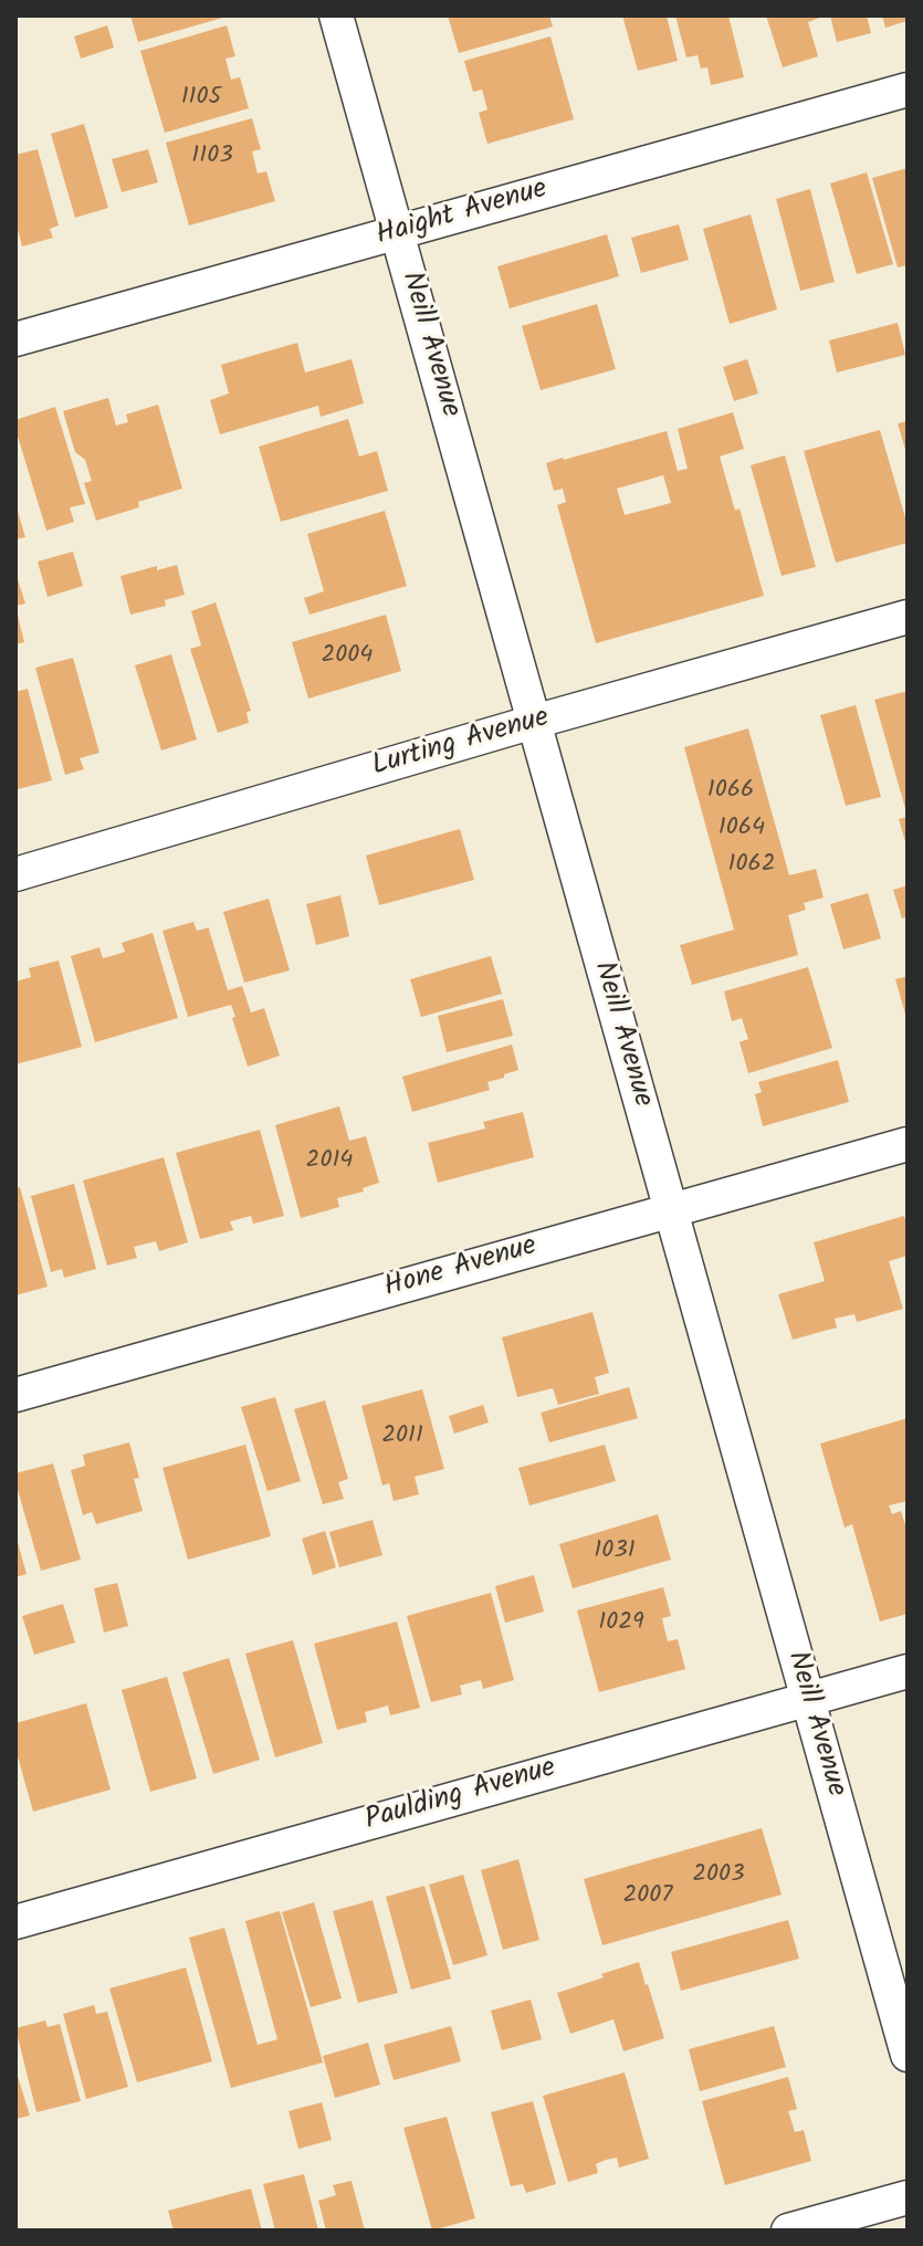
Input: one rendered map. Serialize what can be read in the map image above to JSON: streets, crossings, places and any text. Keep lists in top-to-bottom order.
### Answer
{
  "streets": {
    "street": [
      "Haight Avenue",
      "Neill Avenue",
      "Lurting Avenue",
      "Hone Avenue",
      "Paulding Avenue"
    ]
  },
  "crossings": [
    ["Haight Avenue", "Neill Avenue"],
    ["Neill Avenue", "Lurting Avenue"],
    ["Neill Avenue", "Hone Avenue"],
    ["Neill Avenue", "Paulding Avenue"]
  ],
  "house_numbers": [
    "1105",
    "1103",
    "2004",
    "1066",
    "1064",
    "1062",
    "2014",
    "2011",
    "1031",
    "1029",
    "2003",
    "2007"
  ]
}
